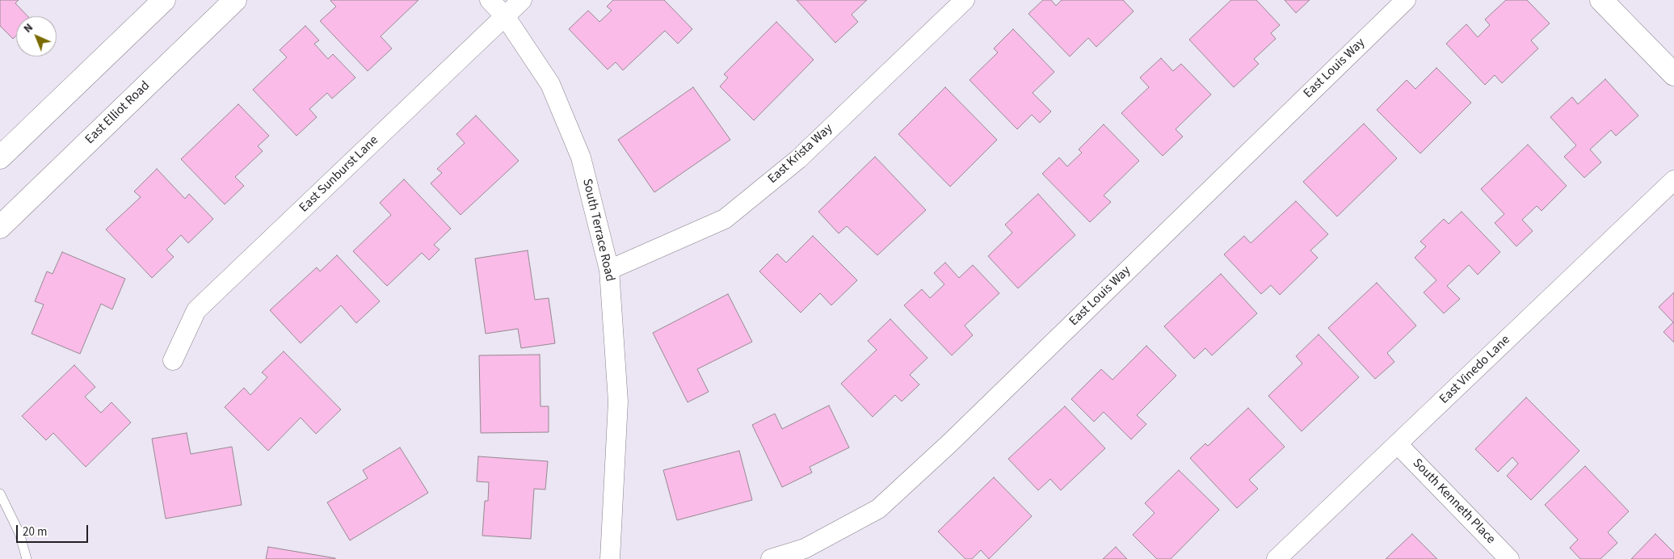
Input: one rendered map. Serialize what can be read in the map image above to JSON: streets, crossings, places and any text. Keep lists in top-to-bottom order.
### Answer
{
  "streets": {
    "main road": ["East Elliot Road"],
    "street": [
      "East Louis Way",
      "East Krista Way",
      "East Sunburst Lane",
      "South Terrace Road",
      "East Vinedo Lane",
      "South Kenneth Place"
    ]
  },
  "crossings": [
    ["East Krista Way", "South Terrace Road"],
    ["East Sunburst Lane", "South Terrace Road"],
    ["East Vinedo Lane", "South Kenneth Place"]
  ],
  "scale_bar": "20 m",
  "north": "top left"
}
